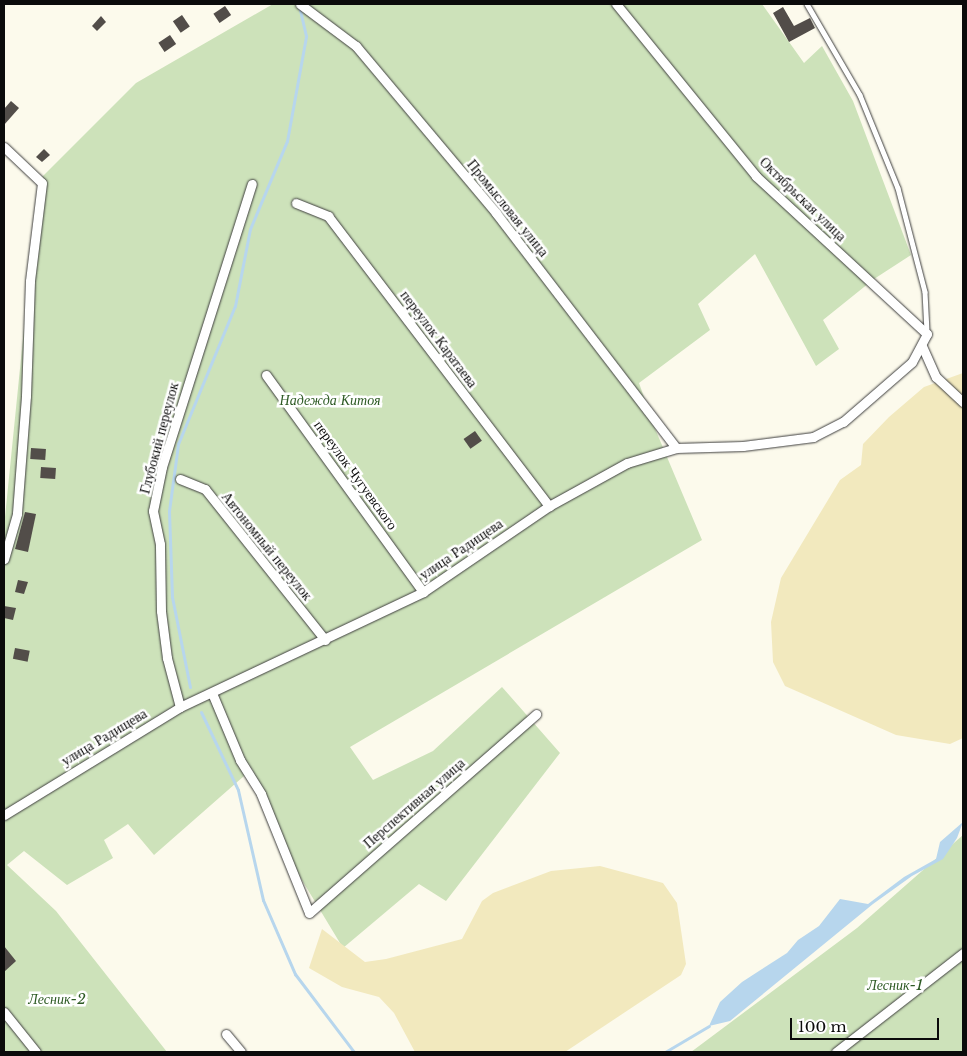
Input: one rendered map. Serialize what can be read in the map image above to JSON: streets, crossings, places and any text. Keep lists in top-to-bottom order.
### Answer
{
  "streets": {
    "street": [
      "Октябрьская улица",
      "Промысловая улица",
      "переулок Каратаева",
      "Глубокий переулок",
      "переулок Чугуевского",
      "Автономный переулок",
      "улица Радищева",
      "Перспективная улица"
    ]
  },
  "crossings": [
    ["Октябрьская улица", "улица Радищева"],
    ["Промысловая улица", "улица Радищева"],
    ["переулок Каратаева", "улица Радищева"],
    ["Глубокий переулок", "улица Радищева"],
    ["переулок Чугуевского", "улица Радищева"],
    ["Автономный переулок", "улица Радищева"],
    ["улица Радищева", "Перспективная улица"]
  ],
  "parks": ["Надежда Китоя", "Лесник-1", "Лесник-2"],
  "scale_bar": "100 m"
}
